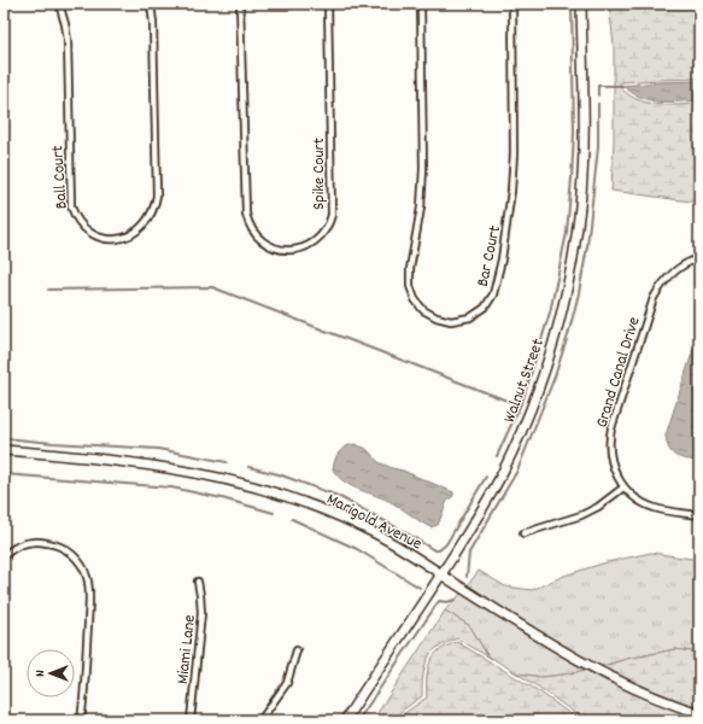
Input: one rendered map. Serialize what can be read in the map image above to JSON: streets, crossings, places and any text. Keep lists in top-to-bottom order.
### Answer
{
  "streets": {
    "street": [
      "Spike Court",
      "Ball Court",
      "Bar Court",
      "Grand Canal Drive",
      "Walnut Street",
      "Marigold Avenue",
      "Miami Lane"
    ]
  },
  "crossings": [
    ["Walnut Street", "Marigold Avenue"]
  ],
  "north": "left"
}
